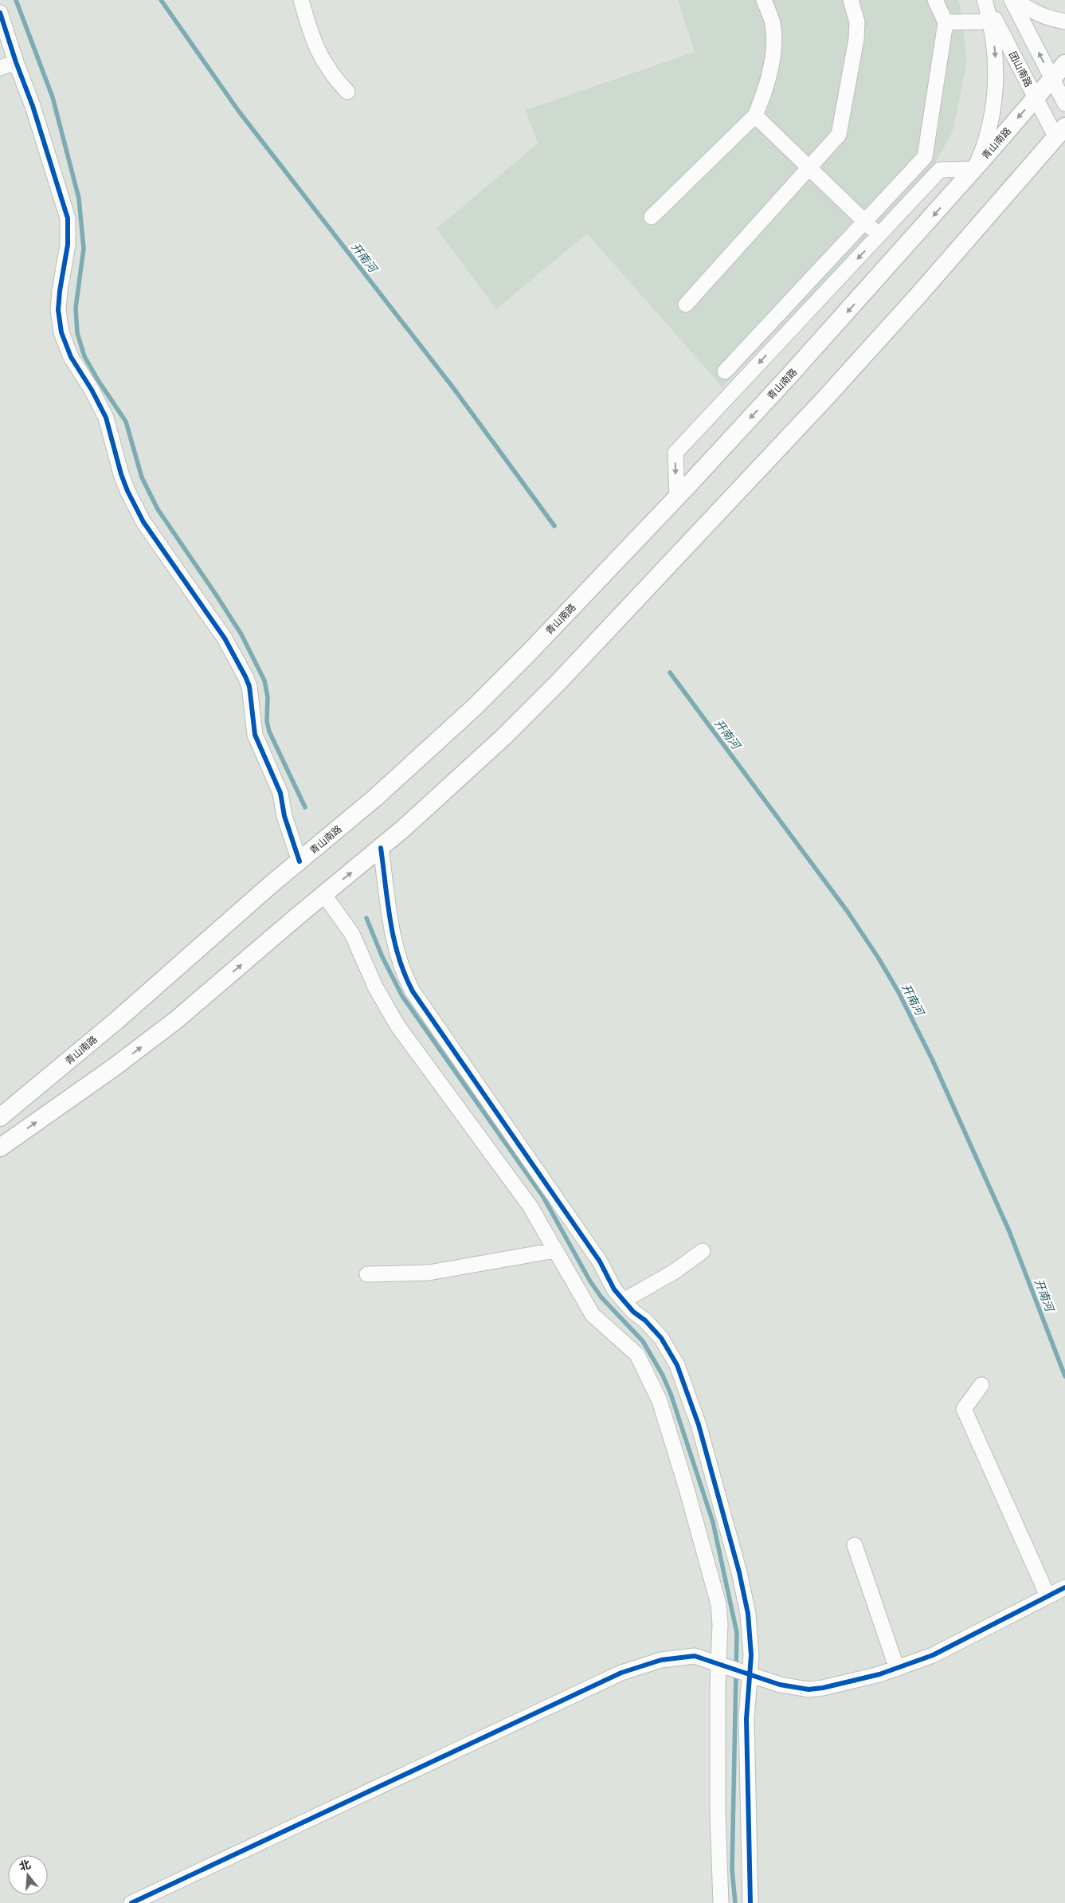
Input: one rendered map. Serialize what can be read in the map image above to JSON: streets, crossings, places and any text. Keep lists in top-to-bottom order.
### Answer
{
  "streets": {
    "main road": ["青山南路"],
    "street": ["团山南路"]
  },
  "crossings": [
    ["团山南路", "青山南路"]
  ],
  "water": ["开南河"],
  "north": "top"
}
